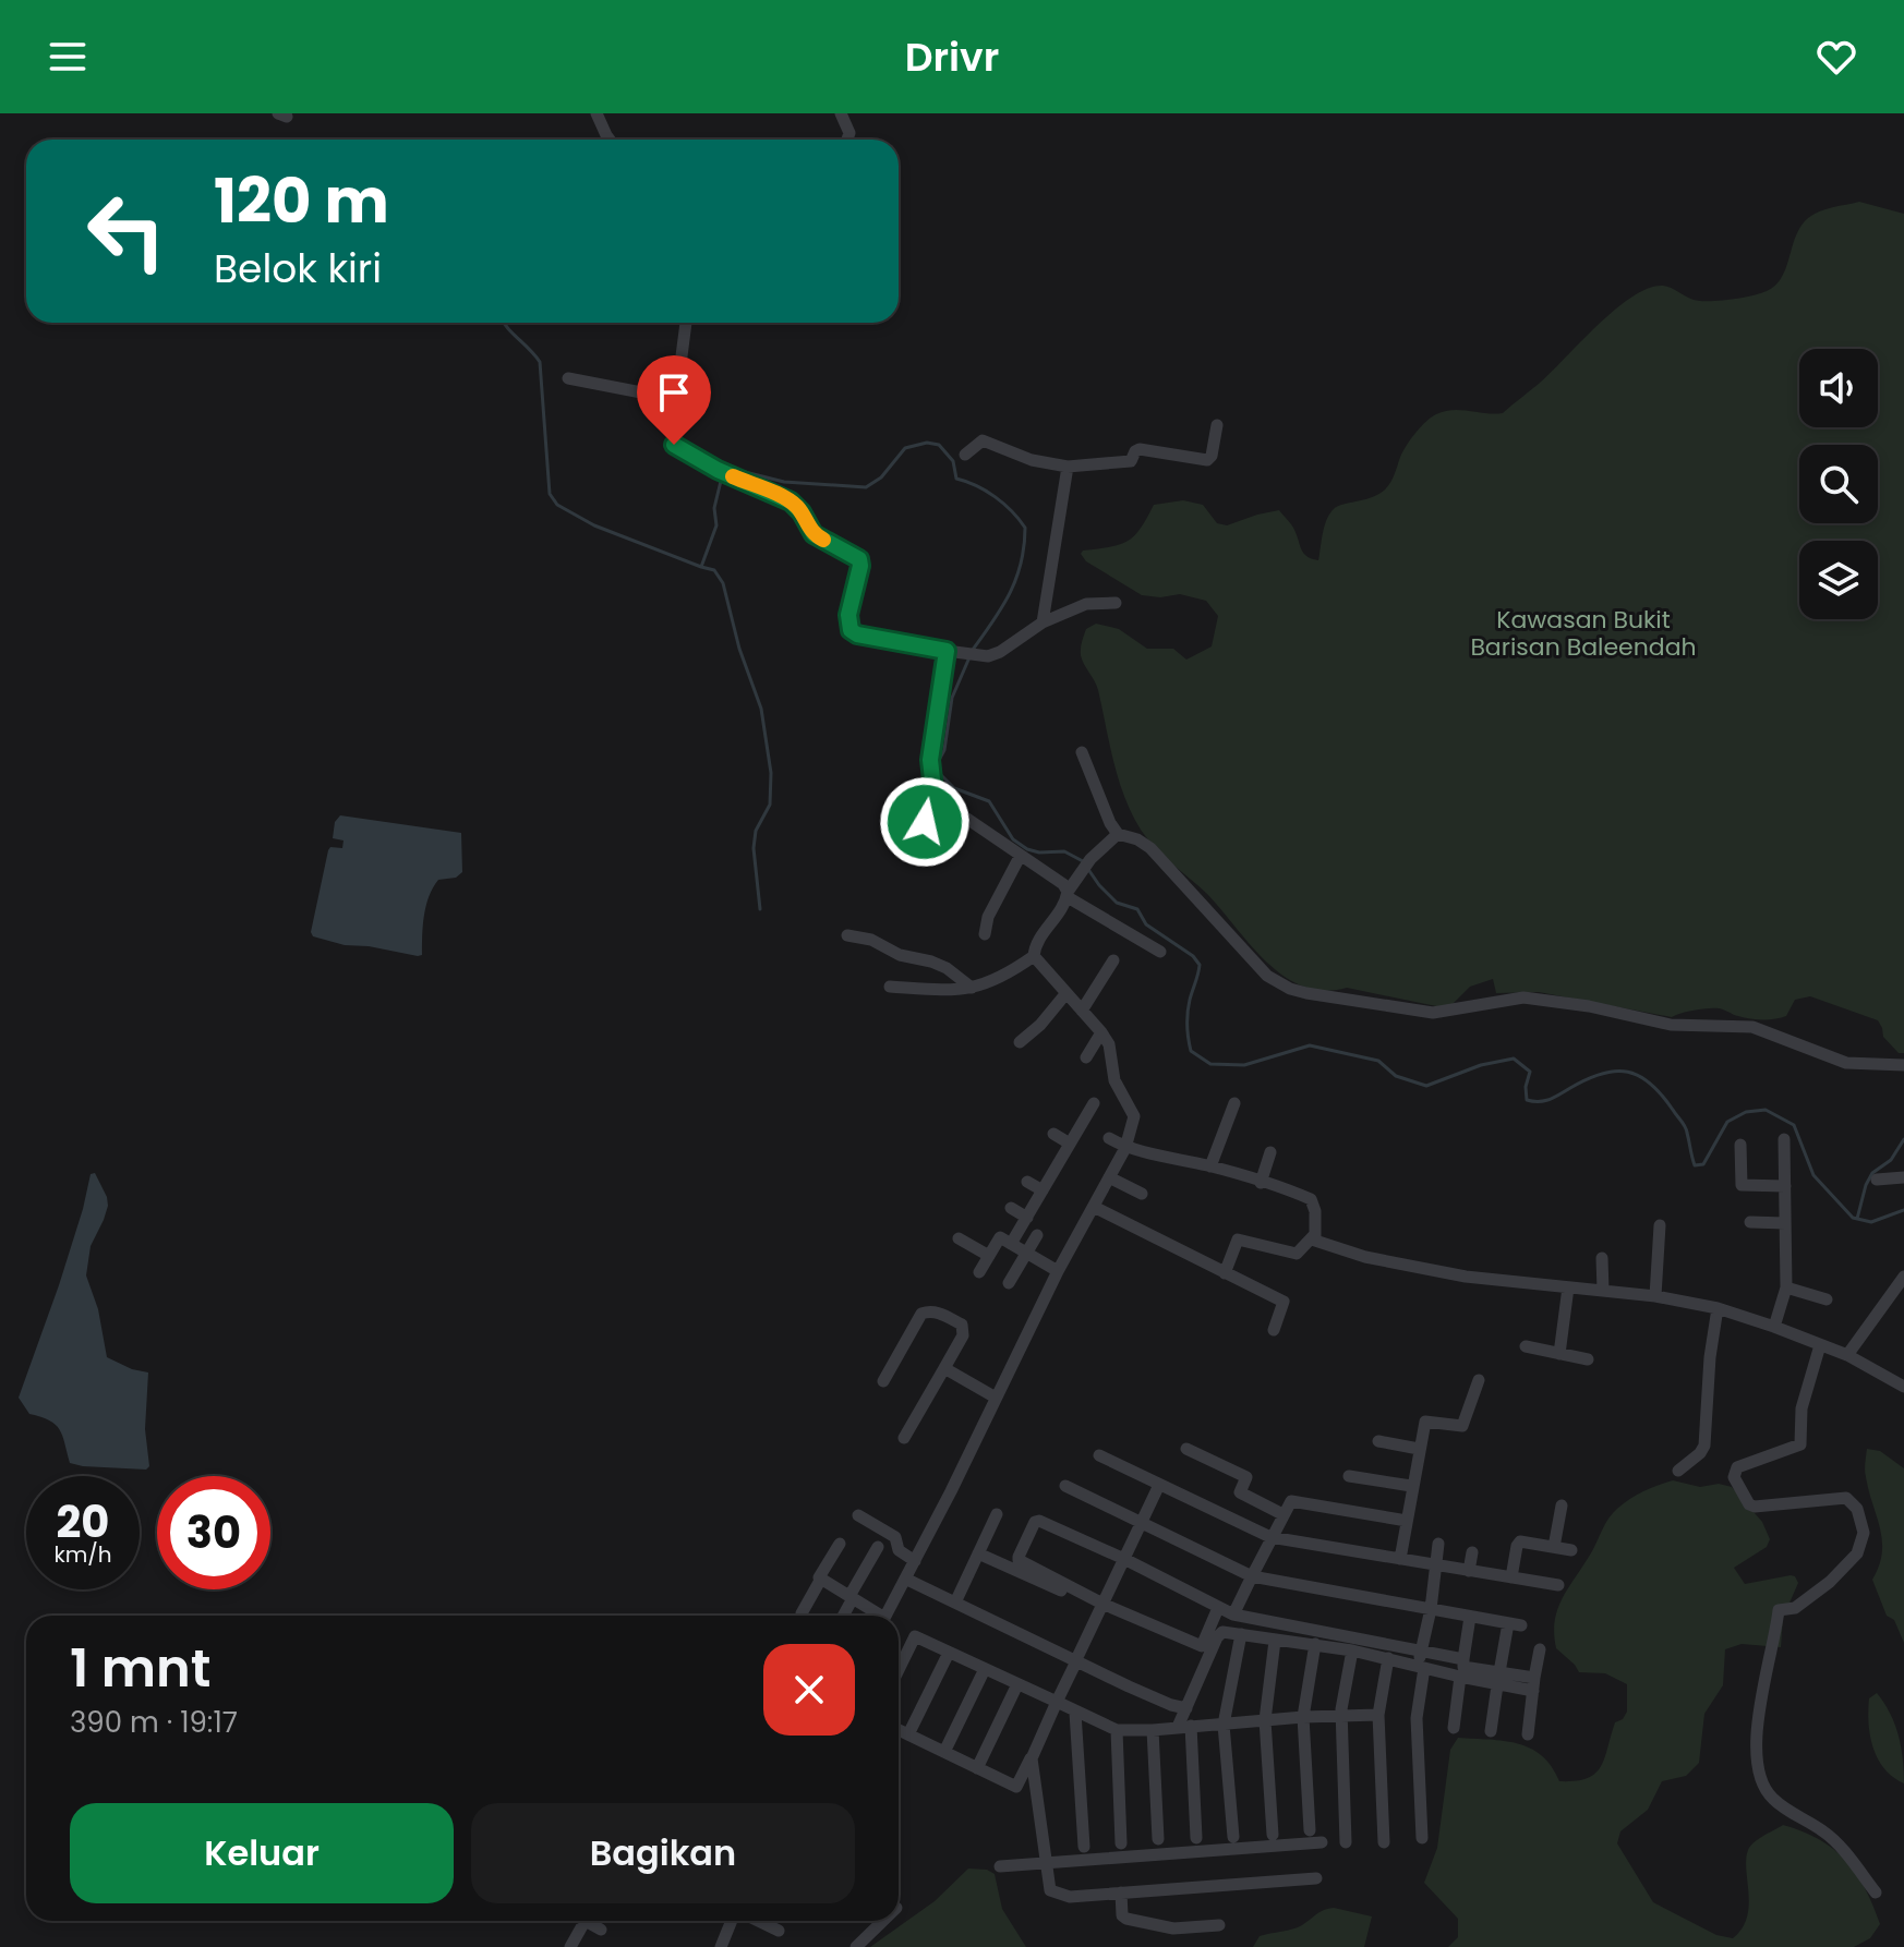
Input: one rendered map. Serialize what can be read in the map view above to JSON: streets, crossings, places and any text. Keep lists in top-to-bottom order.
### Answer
{
  "parks": ["Kawasan Bukit Barisan Baleendah"],
  "page": {
    "header": "Drivr",
    "turn": ["120 m", "Belok kiri"],
    "speed": "20 km/h",
    "limit": "30",
    "heading": ["1 mnt", "390 m · 19:17"],
    "buttons": ["Keluar", "Bagikan"]
  }
}
